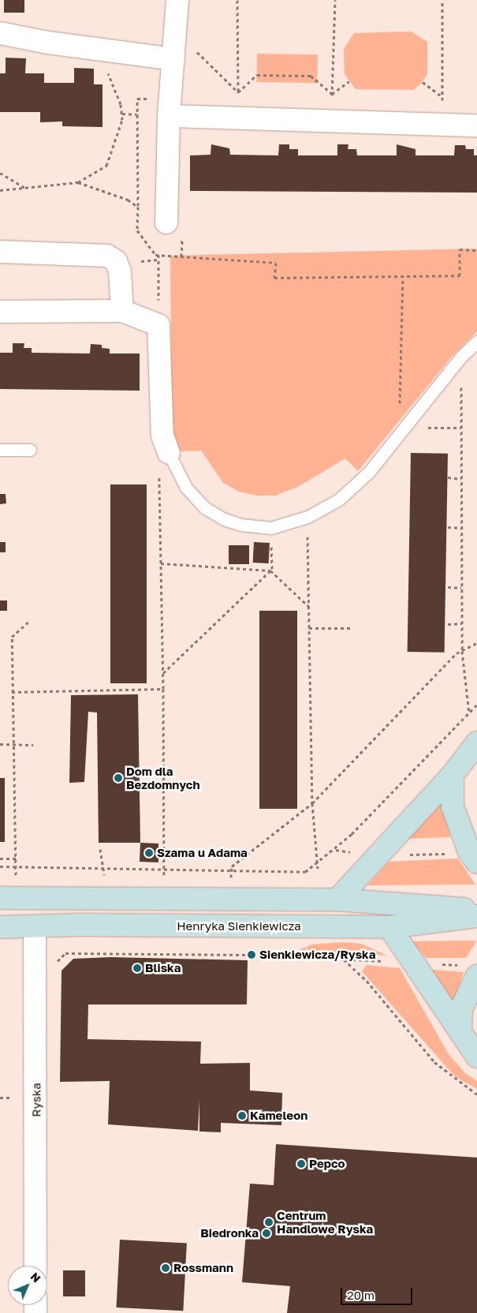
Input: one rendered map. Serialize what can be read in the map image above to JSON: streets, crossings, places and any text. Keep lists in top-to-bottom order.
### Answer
{
  "streets": {
    "main road": ["Henryka Sienkiewicza"],
    "street": ["Ryska"]
  },
  "crossings": [
    ["Henryka Sienkiewicza", "Ryska"]
  ],
  "places": [
    "Dom dla Bezdomnych",
    "Szama u Adama",
    "Sienkiewicza/Ryska",
    "Bliska",
    "Kameleon",
    "Pepco",
    "Centrum Handlowe Ryska",
    "Biedronka",
    "Rossmann"
  ],
  "scale_bar": "20 m",
  "north": "top right"
}
